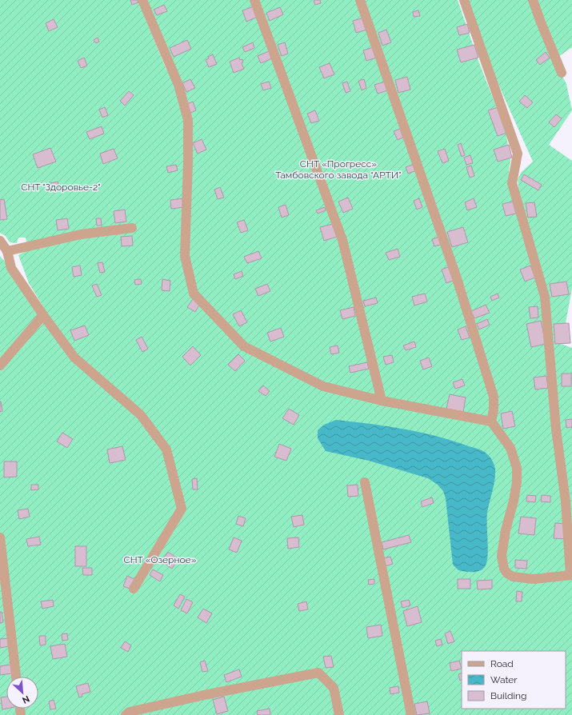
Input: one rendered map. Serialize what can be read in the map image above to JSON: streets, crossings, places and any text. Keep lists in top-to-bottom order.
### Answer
{
  "parks": ["СНТ «Прогресс» Тамбовского завода “АРТИ”", "СНТ \"Здоровье-2\"", "СНТ «Озерное»"],
  "legend": ["Road", "Water", "Building"],
  "north": "bottom right"
}
